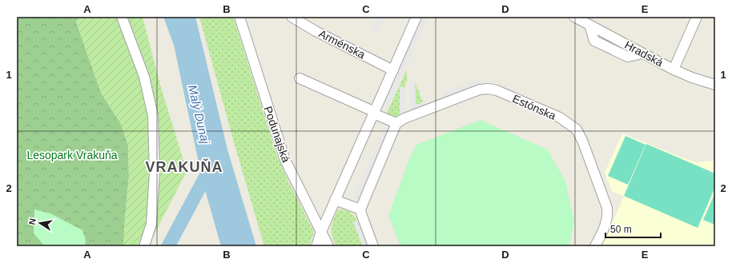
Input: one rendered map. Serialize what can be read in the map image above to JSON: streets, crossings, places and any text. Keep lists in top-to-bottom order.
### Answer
{
  "streets": {
    "street": [
      "Arménska",
      "Hradská",
      "Estónska",
      "Podunajská"
    ]
  },
  "districts": ["VRAKUŇA"],
  "water": ["Malý Dunaj"],
  "parks": ["Lesopark Vrakuňa"],
  "scale_bar": "50 m",
  "north": "left",
  "grid": {
    "columns": [
      "A",
      "B",
      "C",
      "D",
      "E"
    ],
    "rows": ["1", "2"]
  }
}
